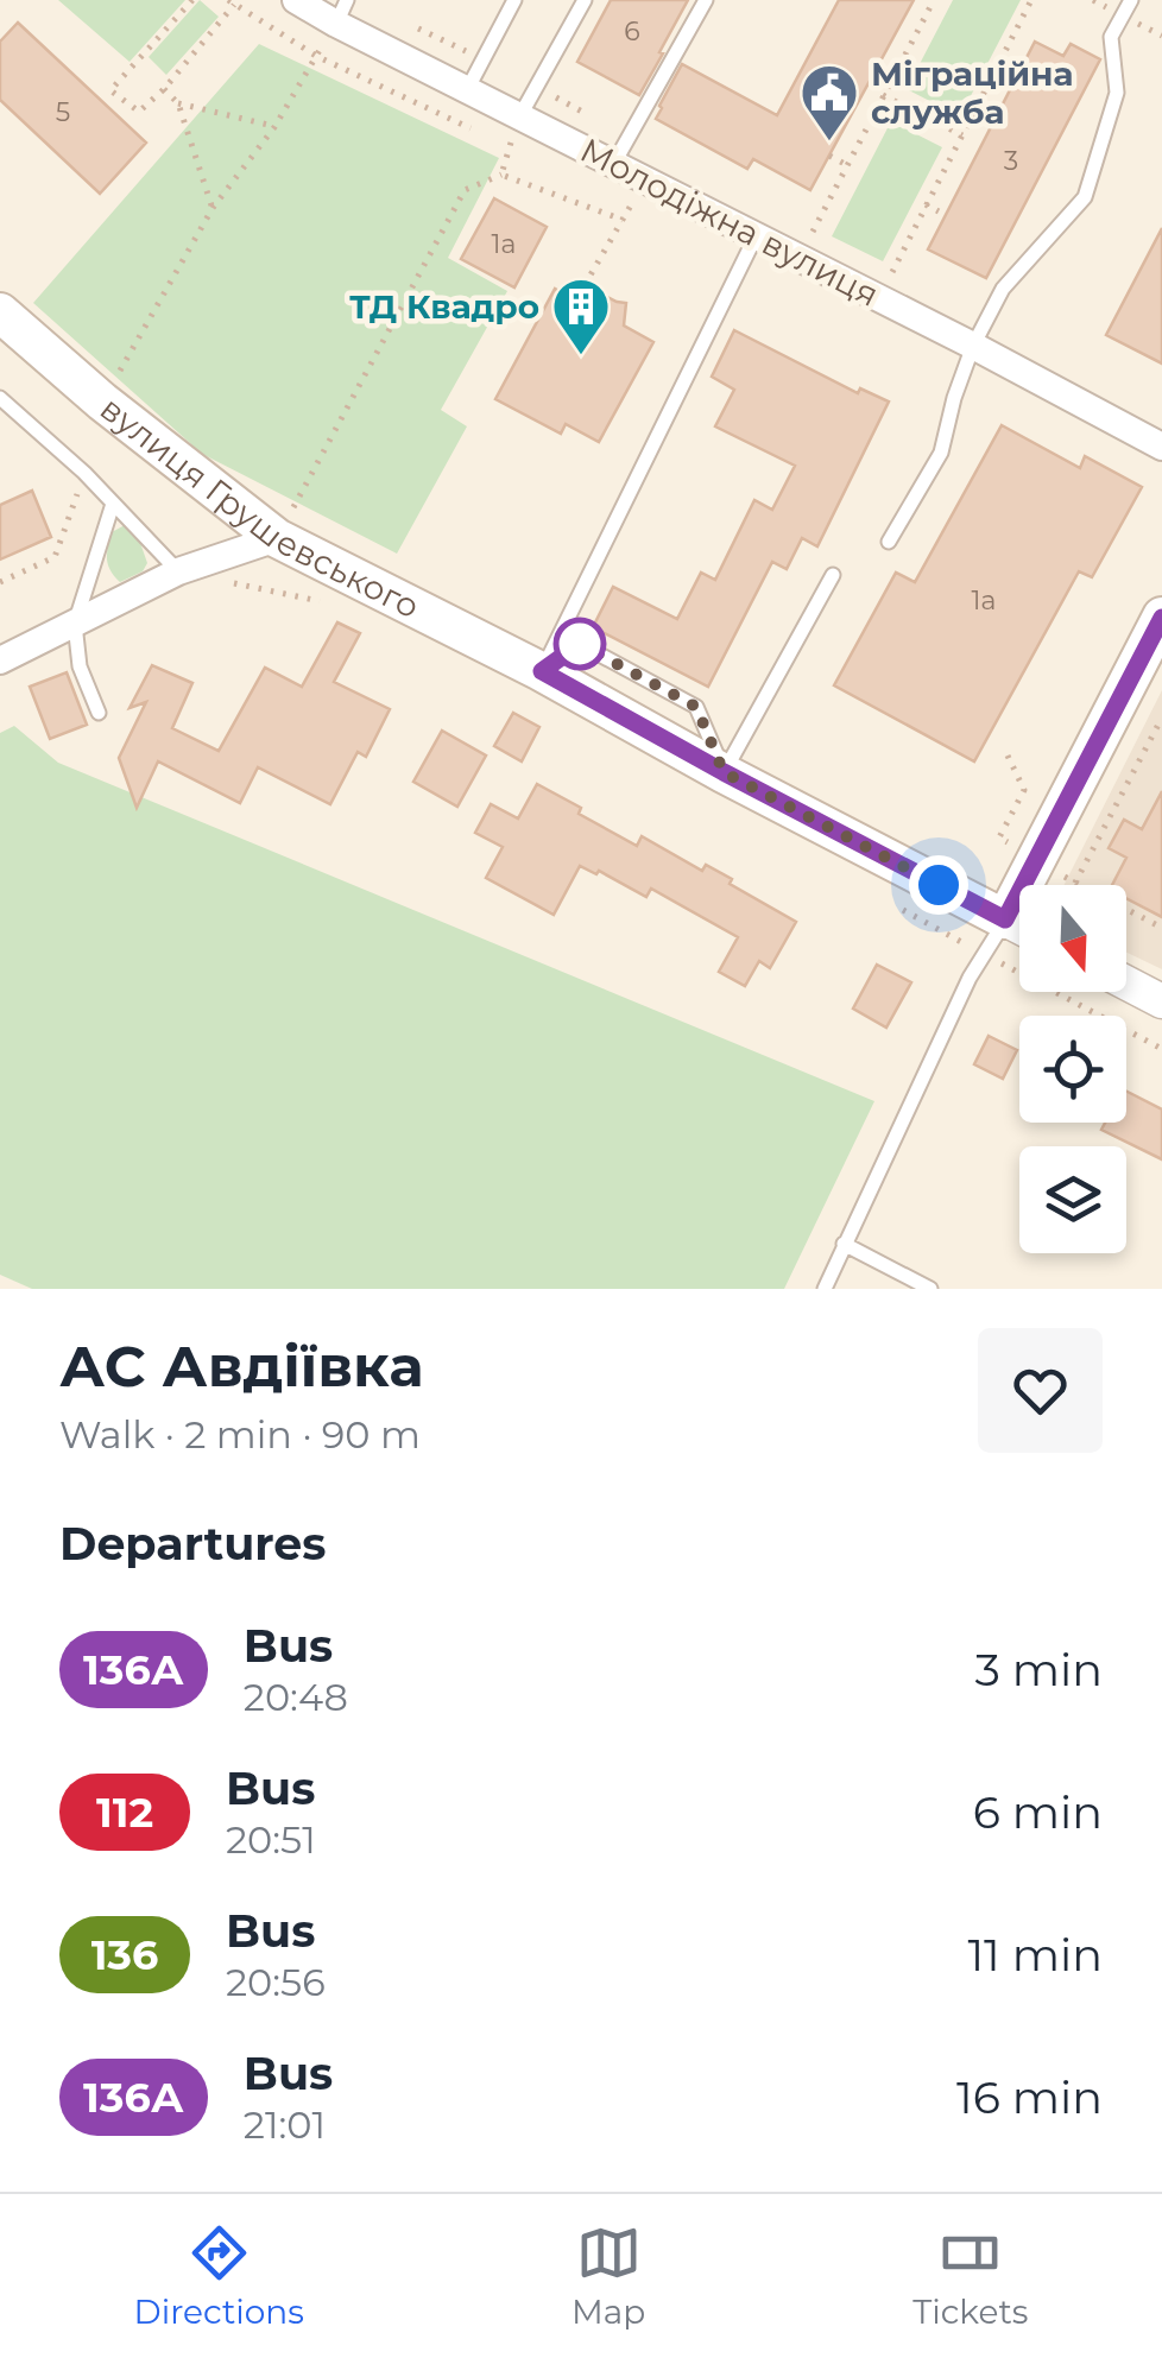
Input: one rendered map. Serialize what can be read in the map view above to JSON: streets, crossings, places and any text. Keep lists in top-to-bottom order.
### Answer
{
  "streets": {
    "main road": ["вулиця Грушевського"],
    "street": ["Молодіжна вулиця"]
  },
  "places": {
    "public building": ["Міграційна служба"],
    "building": ["ТД Квадро"]
  },
  "lines": ["bus line 136А"],
  "house_numbers": [
    "6",
    "5",
    "3",
    "1а",
    "1а"
  ],
  "north": "bottom",
  "page": {
    "heading": [
      ["АС Авдіївка", "Walk · 2 min · 90 m"],
      "Departures"
    ],
    "list": [
      {
        "mark": "136А",
        "name": "Bus",
        "note": "20:48",
        "value": "3 min"
      },
      {
        "mark": "112",
        "name": "Bus",
        "note": "20:51",
        "value": "6 min"
      },
      {
        "mark": "136",
        "name": "Bus",
        "note": "20:56",
        "value": "11 min"
      },
      {
        "mark": "136А",
        "name": "Bus",
        "note": "21:01",
        "value": "16 min"
      }
    ],
    "tabs": ["Directions", "Map", "Tickets"]
  }
}
